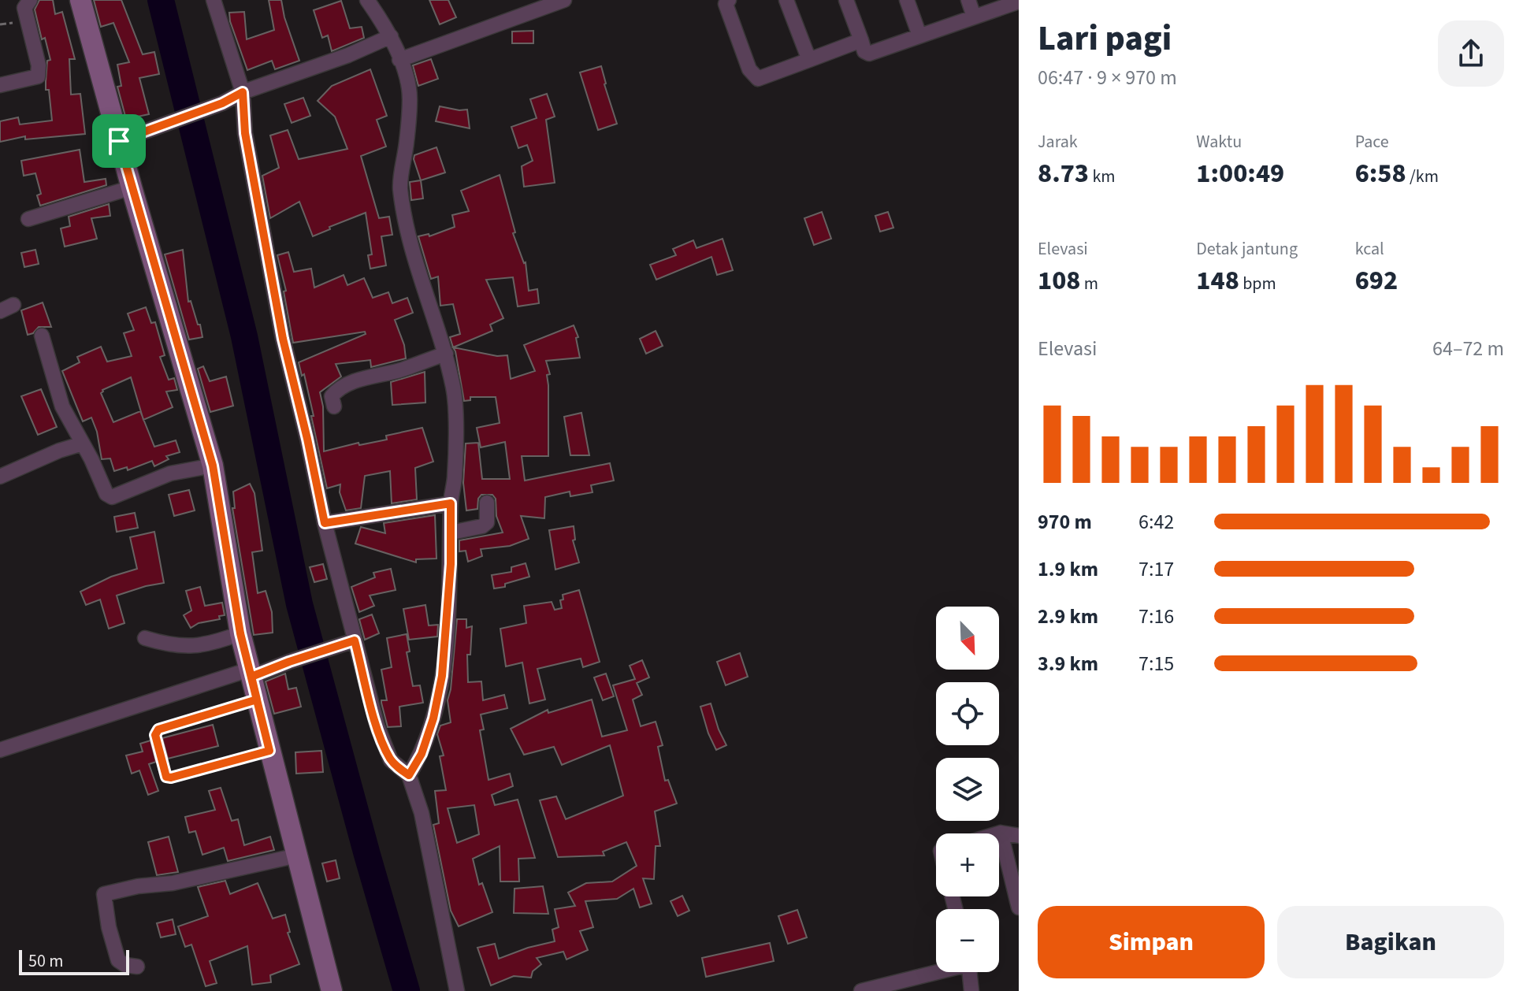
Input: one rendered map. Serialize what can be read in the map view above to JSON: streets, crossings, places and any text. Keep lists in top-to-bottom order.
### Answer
{
  "scale_bar": "50 m",
  "north": "bottom right",
  "page": {
    "heading": ["Lari pagi", "06:47 · 9 × 970 m"],
    "stats": [
      ["Jarak", "8.73 km"],
      ["Waktu", "1:00:49"],
      ["Pace", "6:58 /km"],
      ["Elevasi", "108 m"],
      ["Detak jantung", "148 bpm"],
      ["kcal", "692"]
    ],
    "chart": ["Elevasi", "64–72 m"],
    "list": [
      {
        "name": "970 m",
        "note": "6:42"
      },
      {
        "name": "1.9 km",
        "note": "7:17"
      },
      {
        "name": "2.9 km",
        "note": "7:16"
      },
      {
        "name": "3.9 km",
        "note": "7:15"
      }
    ],
    "map_buttons": ["+", "−"],
    "buttons": ["Simpan", "Bagikan"],
    "scale": "50 m"
  }
}
